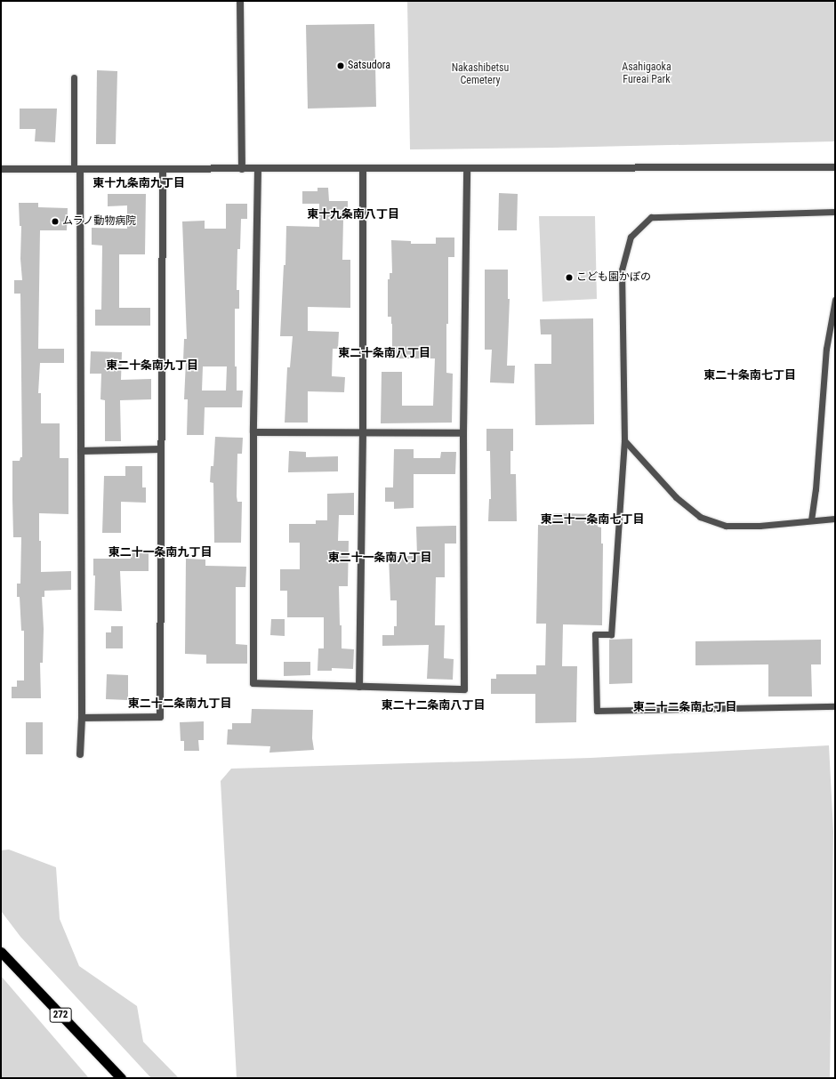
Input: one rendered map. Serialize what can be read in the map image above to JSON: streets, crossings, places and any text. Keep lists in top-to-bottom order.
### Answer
{
  "streets": {
    "highway": ["272"]
  },
  "districts": [
    "東十九条南九丁目",
    "東十九条南八丁目",
    "東二十条南八丁目",
    "東二十条南九丁目",
    "東二十条南七丁目",
    "東二十一条南七丁目",
    "東二十一条南九丁目",
    "東二十一条南八丁目",
    "東二十二条南九丁目",
    "東二十二条南八丁目",
    "東二十二条南七丁目"
  ],
  "parks": ["Asahigaoka Fureai Park", "Nakashibetsu Cemetery"],
  "places": ["Satsudora", "ムラノ動物病院", "こども園かぽの"]
}
